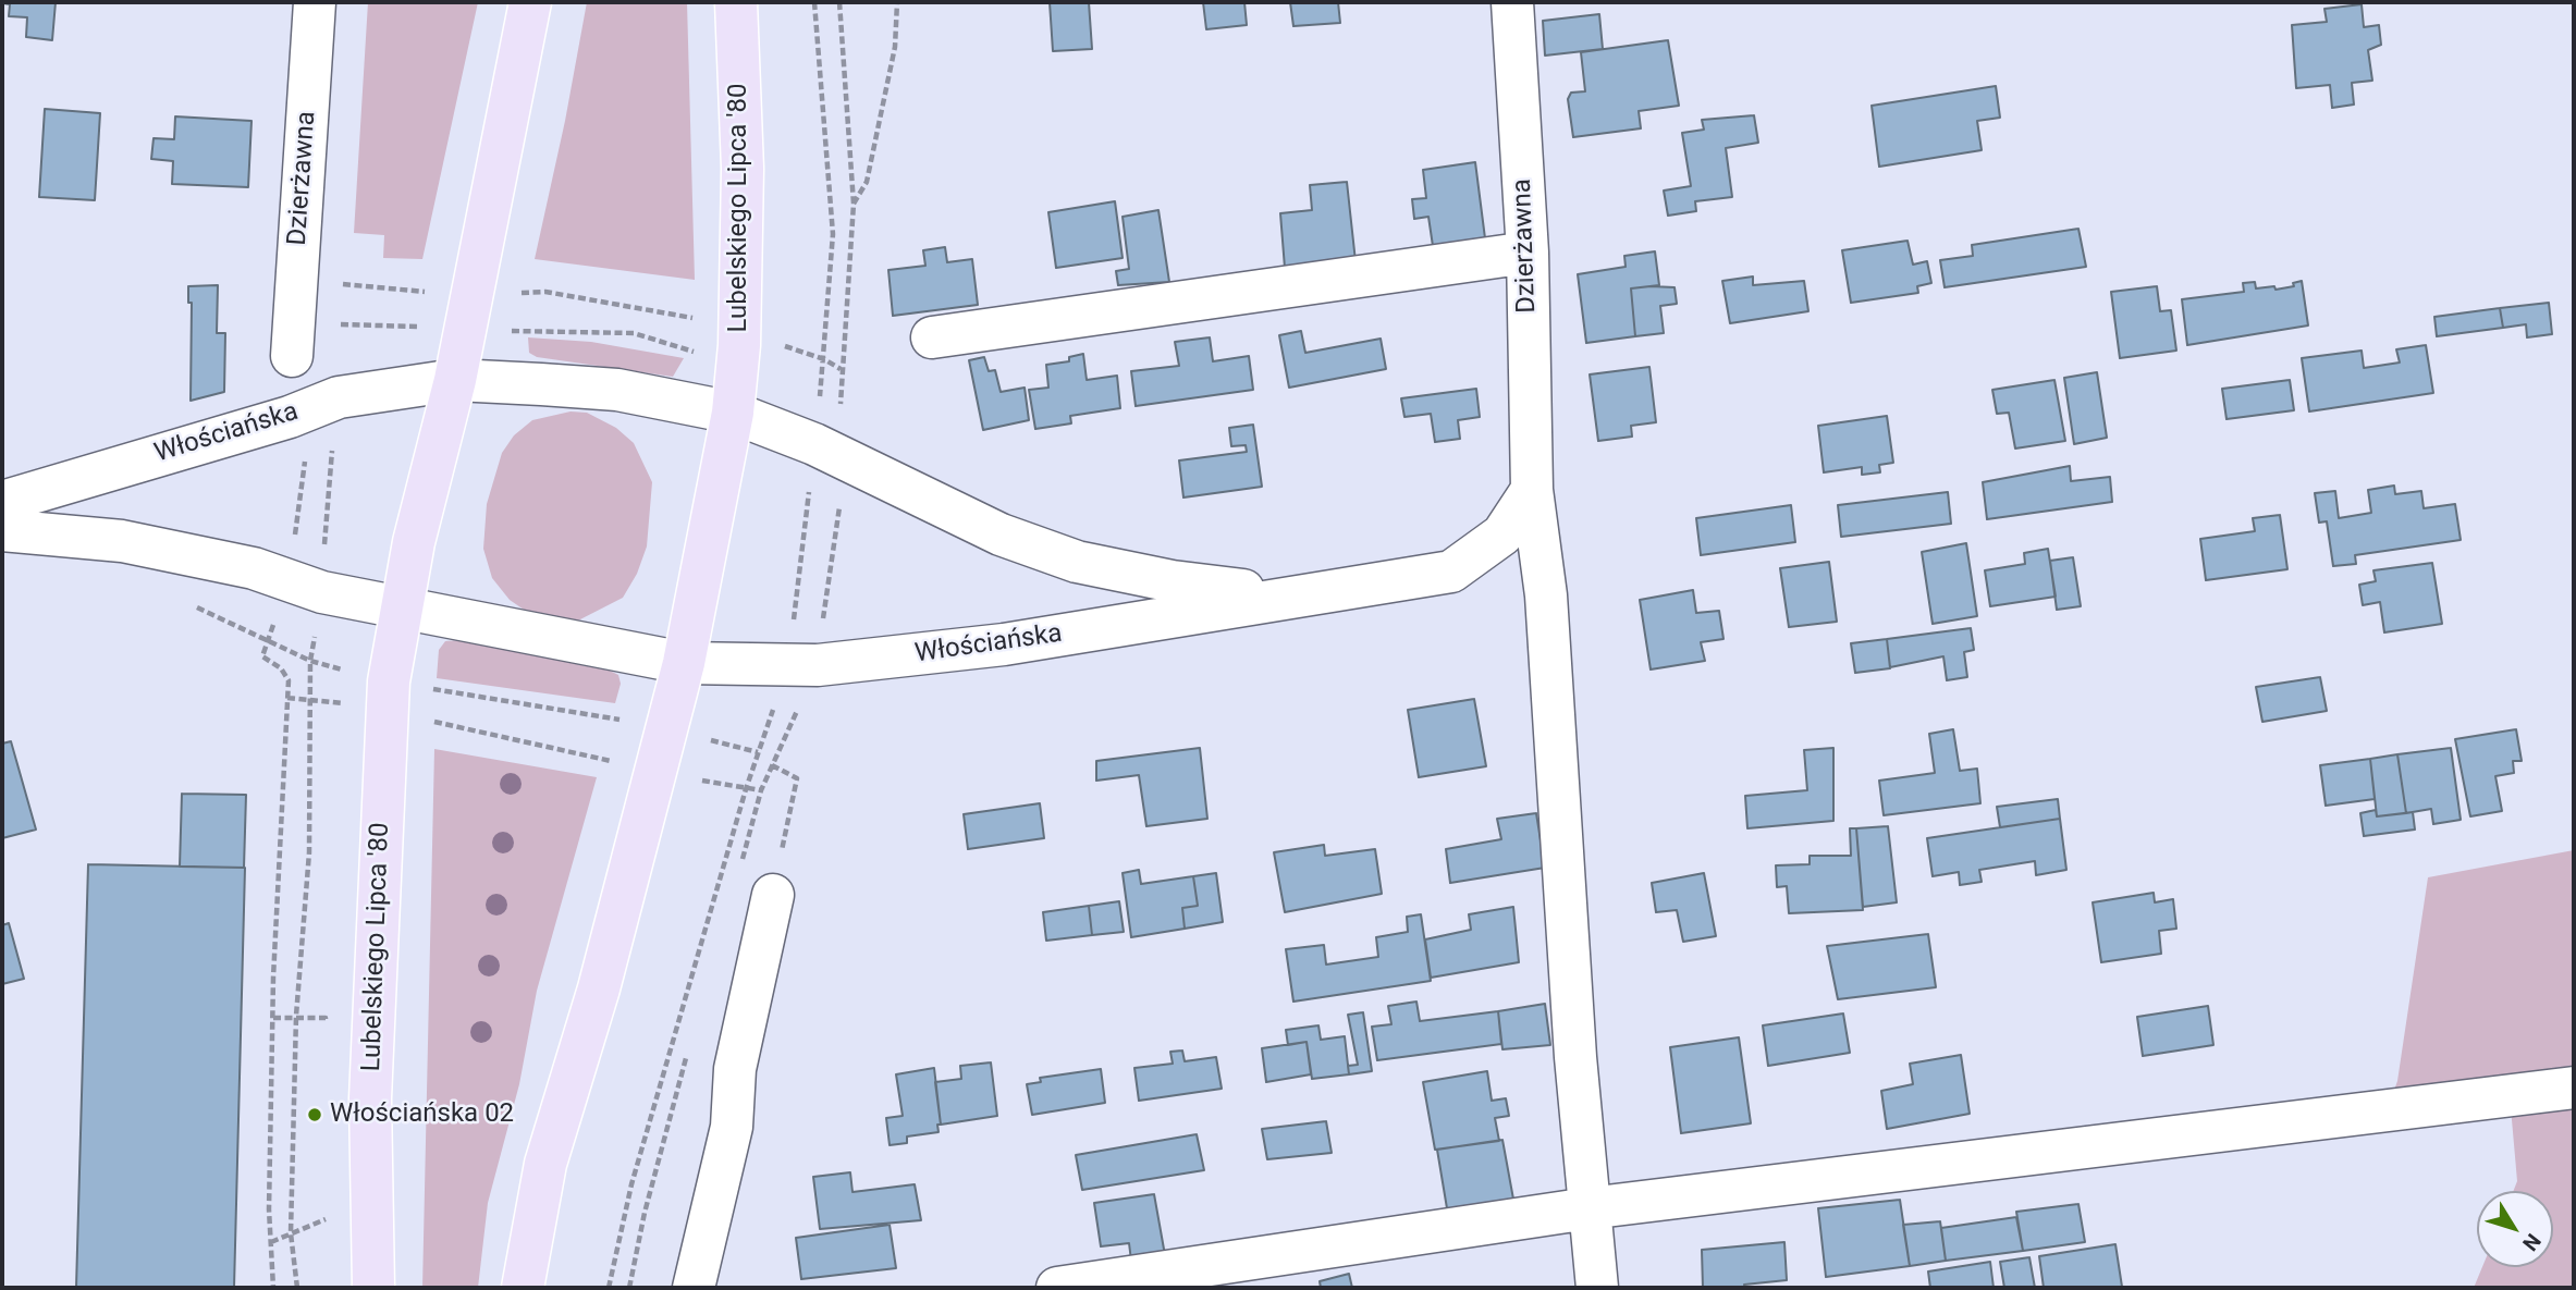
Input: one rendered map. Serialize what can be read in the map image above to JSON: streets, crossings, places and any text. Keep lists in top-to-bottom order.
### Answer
{
  "streets": {
    "main road": ["Lubelskiego Lipca '80"],
    "street": ["Dzierżawna", "Włościańska"]
  },
  "crossings": [
    ["Dzierżawna", "Włościańska"],
    ["Lubelskiego Lipca '80", "Włościańska"]
  ],
  "places": ["Włościańska 02"],
  "north": "bottom right"
}
